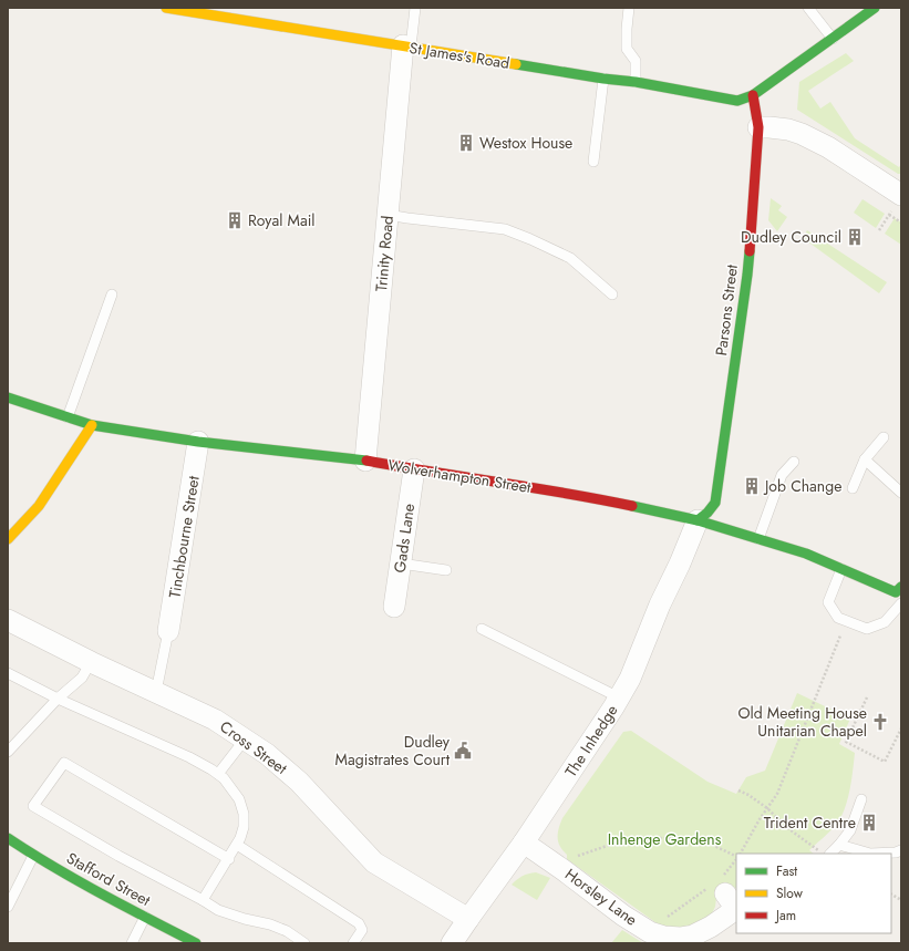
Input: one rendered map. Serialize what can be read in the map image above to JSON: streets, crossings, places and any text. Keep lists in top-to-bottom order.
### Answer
{
  "streets": {
    "main road": [
      "St James's Road",
      "Parsons Street",
      "Wolverhampton Street",
      "Stafford Street"
    ],
    "street": [
      "Trinity Road",
      "Tinchbourne Street",
      "Gads Lane",
      "The Inhedge",
      "Cross Street",
      "Horsley Lane"
    ]
  },
  "crossings": [
    ["St James's Road", "Trinity Road"],
    ["St James's Road", "Parsons Street"],
    ["Trinity Road", "Wolverhampton Street"],
    ["Parsons Street", "Wolverhampton Street"],
    ["Parsons Street", "The Inhedge"],
    ["Wolverhampton Street", "Tinchbourne Street"],
    ["Wolverhampton Street", "Gads Lane"],
    ["Wolverhampton Street", "The Inhedge"],
    ["The Inhedge", "Cross Street"],
    ["The Inhedge", "Horsley Lane"]
  ],
  "parks": ["Inhenge Gardens"],
  "places": {
    "building": [
      "Westox House",
      "Royal Mail",
      "Dudley Council",
      "Job Change",
      "Trident Centre"
    ],
    "church": ["Old Meeting House Unitarian Chapel"],
    "public building": ["Dudley Magistrates Court"]
  },
  "legend": ["Fast", "Slow", "Jam"]
}
